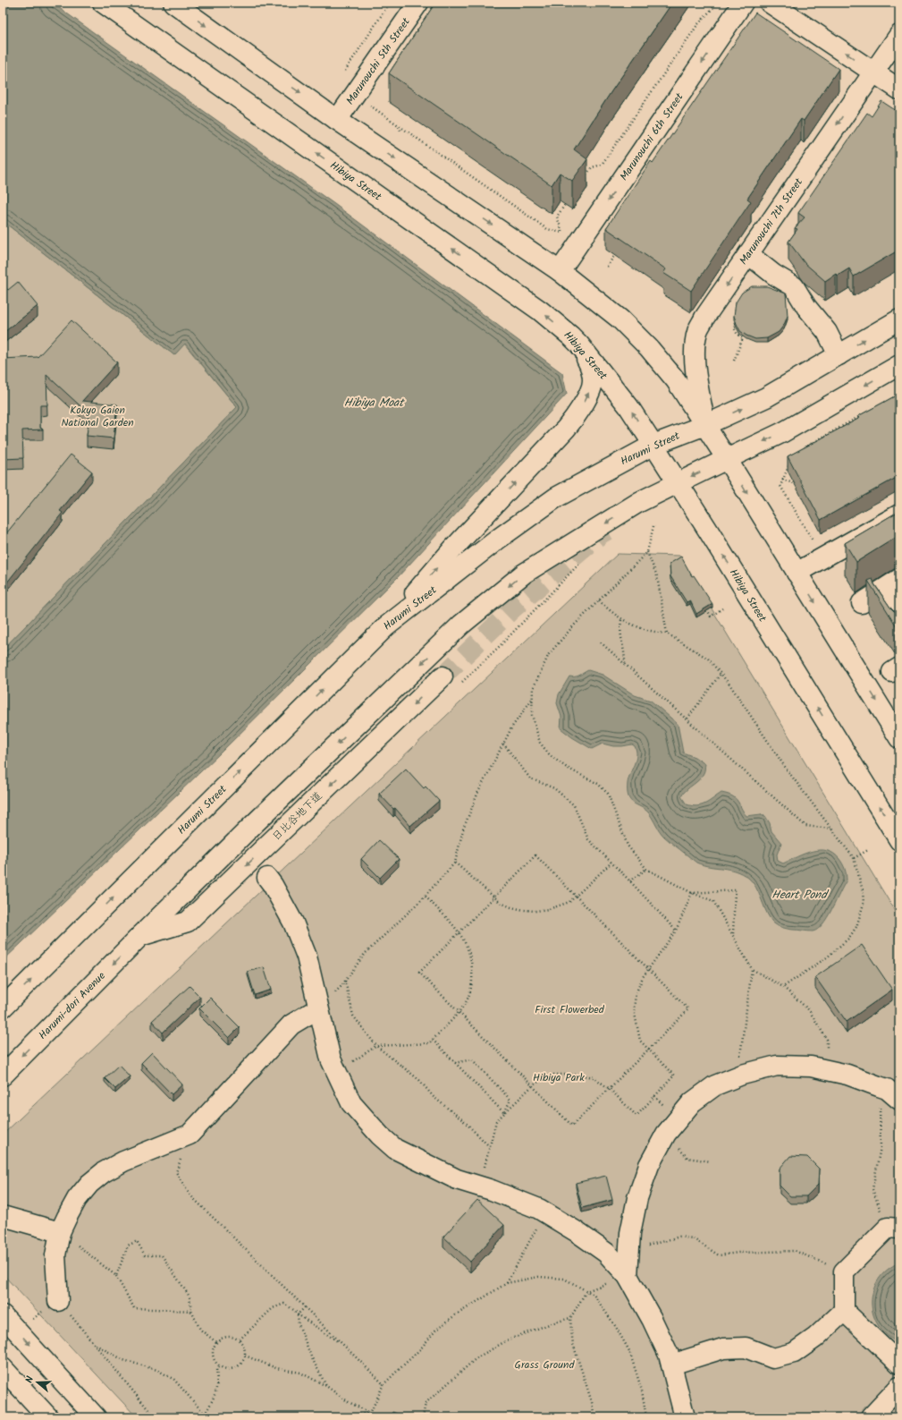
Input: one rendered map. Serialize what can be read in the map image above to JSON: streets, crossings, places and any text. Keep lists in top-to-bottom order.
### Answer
{
  "streets": {
    "main road": [
      "Marunouchi 5th Street",
      "Marunouchi 6th Street",
      "Hibiya Street",
      "Marunouchi 7th Street",
      "Harumi Street",
      "日比谷地下道",
      "Harumi-dori Avenue"
    ]
  },
  "crossings": [
    ["Hibiya Street", "Harumi Street"],
    ["Marunouchi 7th Street", "Harumi Street"],
    ["日比谷地下道", "Harumi-dori Avenue"]
  ],
  "one_way": ["Marunouchi 6th Street"],
  "water": ["Hibiya Moat", "Heart Pond"],
  "parks": [
    "Kokyo Gaien National Garden",
    "First Flowerbed",
    "Hibiya Park",
    "Grass Ground"
  ],
  "north": "left"
}
